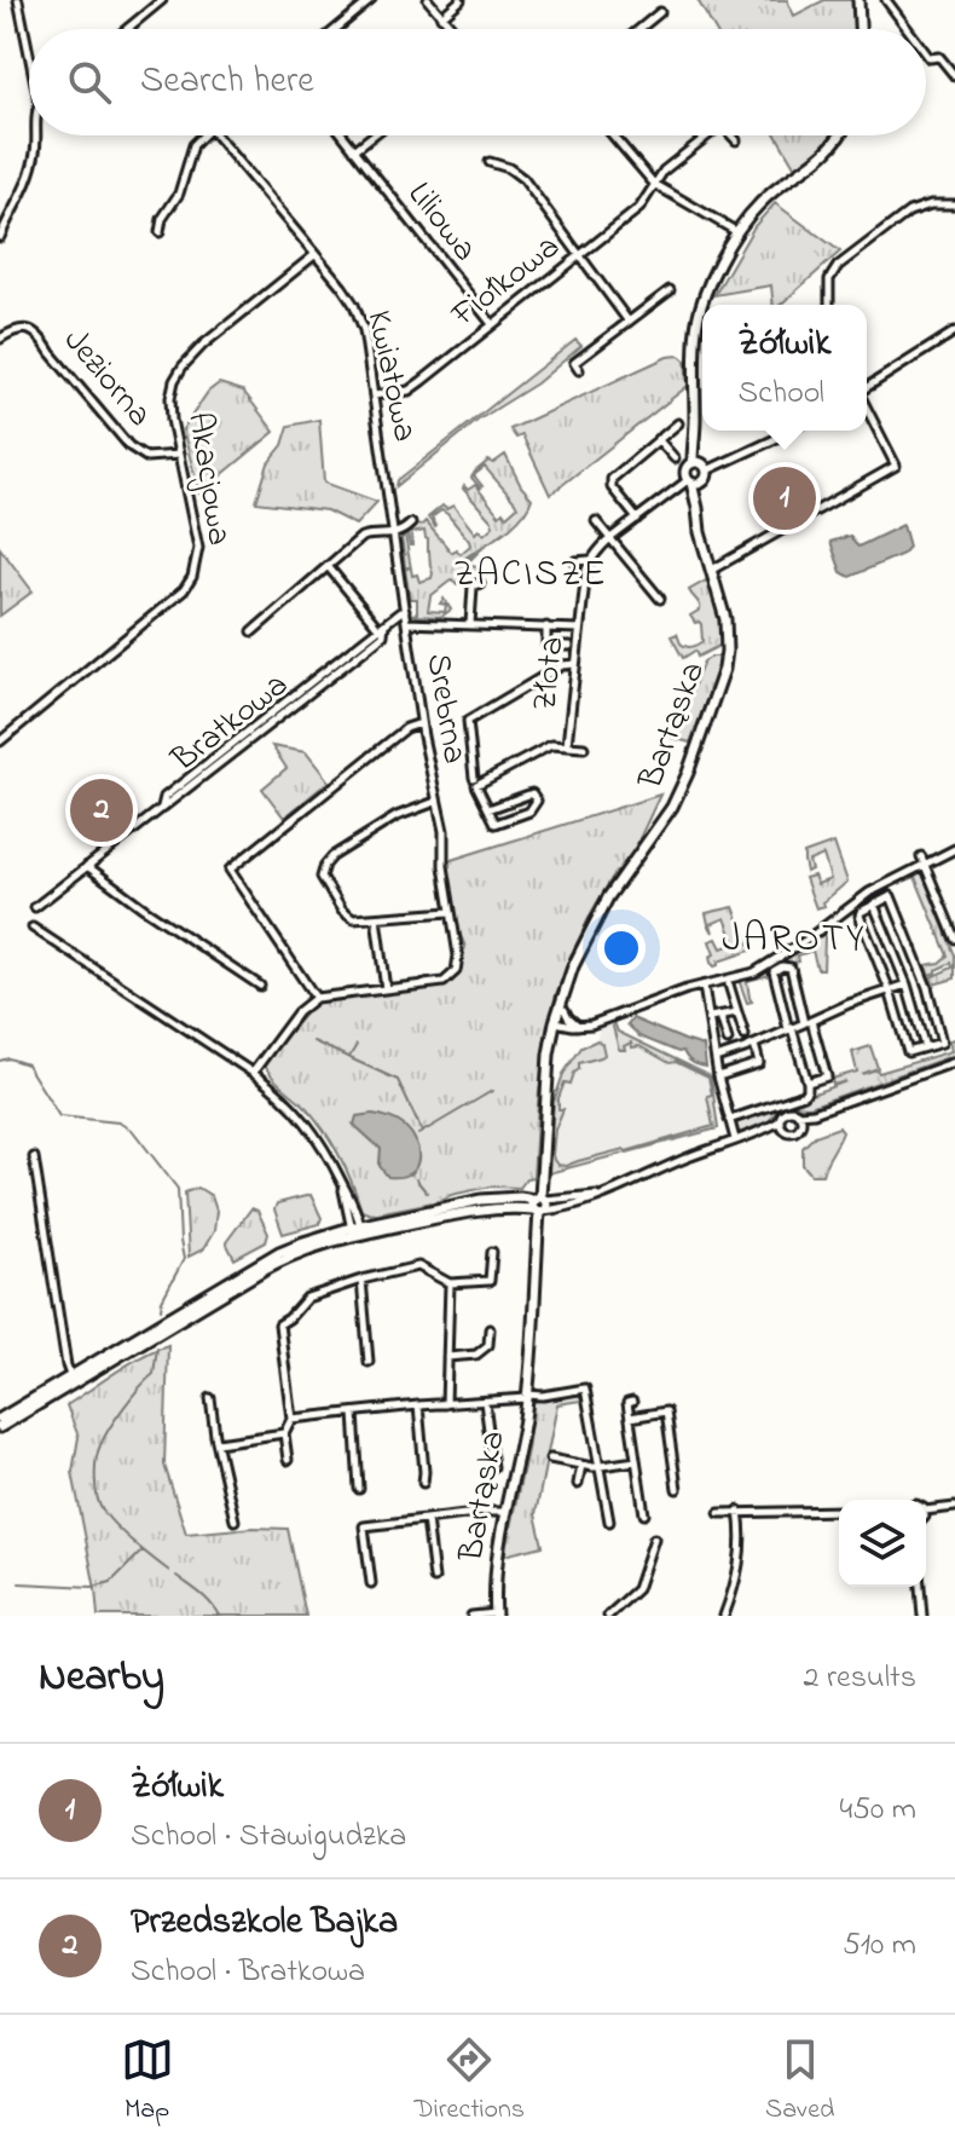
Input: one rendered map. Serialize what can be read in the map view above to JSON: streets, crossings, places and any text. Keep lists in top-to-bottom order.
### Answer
{
  "streets": {
    "street": [
      "Liliowa",
      "Fiołkowa",
      "Kwiatowa",
      "Jeziorna",
      "Akacjowa",
      "Złota",
      "Srebrna",
      "Bratkowa",
      "Bartąska"
    ]
  },
  "crossings": [
    ["Liliowa", "Fiołkowa"],
    ["Fiołkowa", "Kwiatowa"],
    ["Kwiatowa", "Akacjowa"],
    ["Kwiatowa", "Srebrna"],
    ["Jeziorna", "Akacjowa"],
    ["Złota", "Srebrna"]
  ],
  "districts": ["ZACISZE", "JAROTY"],
  "page": {
    "search": "Search here",
    "popup": ["Żółwik", "School"],
    "pins": ["1", "2"],
    "heading": ["Nearby", "2 results"],
    "list": [
      {
        "mark": "1",
        "name": "Żółwik",
        "note": "School · Stawigudzka",
        "value": "450 m"
      },
      {
        "mark": "2",
        "name": "Przedszkole Bajka",
        "note": "School · Bratkowa",
        "value": "510 m"
      }
    ],
    "nav": ["Map", "Directions", "Saved"]
  }
}
